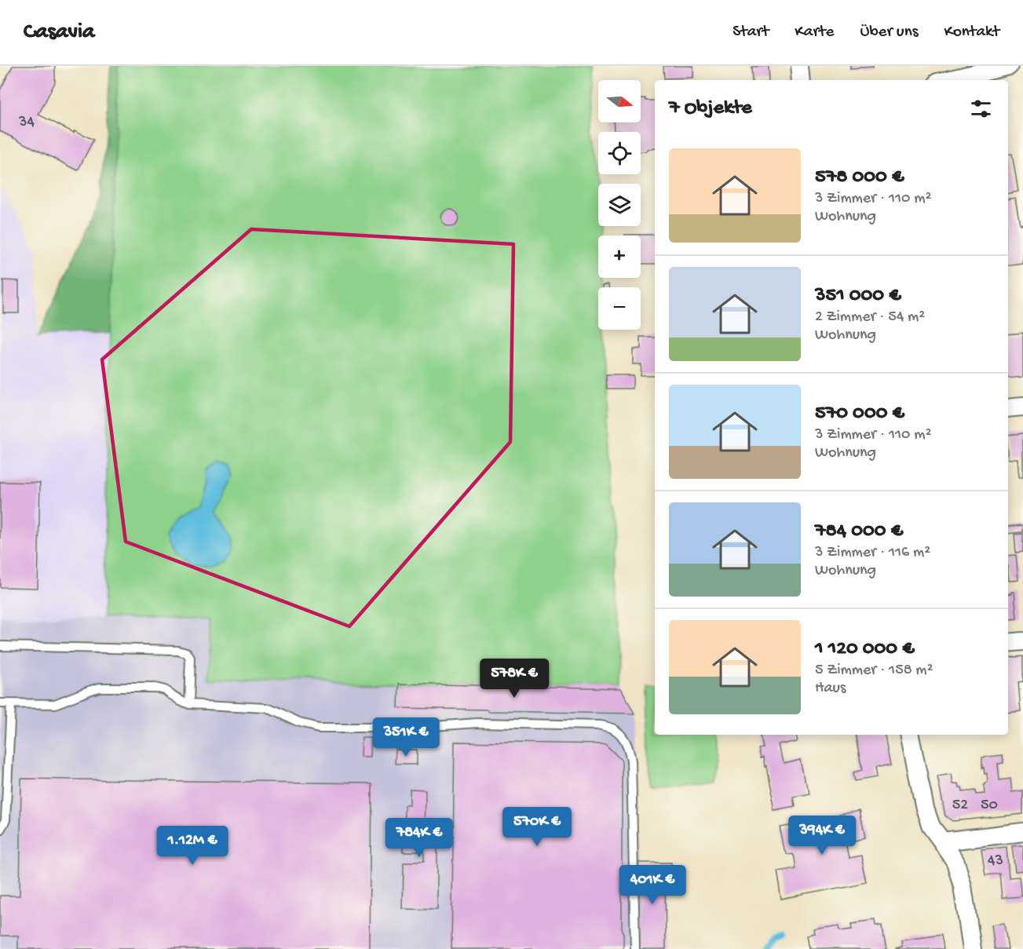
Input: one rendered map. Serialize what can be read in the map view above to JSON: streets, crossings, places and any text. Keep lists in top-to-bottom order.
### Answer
{
  "house_numbers": [
    "34",
    "52",
    "50",
    "43"
  ],
  "north": "right",
  "page": {
    "header": "Casavia",
    "nav": [
      "Start",
      "Karte",
      "Über uns",
      "Kontakt"
    ],
    "map_buttons": ["+", "−"],
    "heading": "7 Objekte",
    "list": [
      {
        "name": "578 000 €",
        "note": "3 Zimmer · 110 m² · Wohnung"
      },
      {
        "name": "351 000 €",
        "note": "2 Zimmer · 54 m² · Wohnung"
      },
      {
        "name": "570 000 €",
        "note": "3 Zimmer · 110 m² · Wohnung"
      },
      {
        "name": "784 000 €",
        "note": "3 Zimmer · 116 m² · Wohnung"
      },
      {
        "name": "1 120 000 €",
        "note": "5 Zimmer · 158 m² · Haus"
      }
    ],
    "price": [
      "578K €",
      "351K €",
      "570K €",
      "394K €",
      "784K €",
      "1.12M €",
      "401K €"
    ]
  }
}
